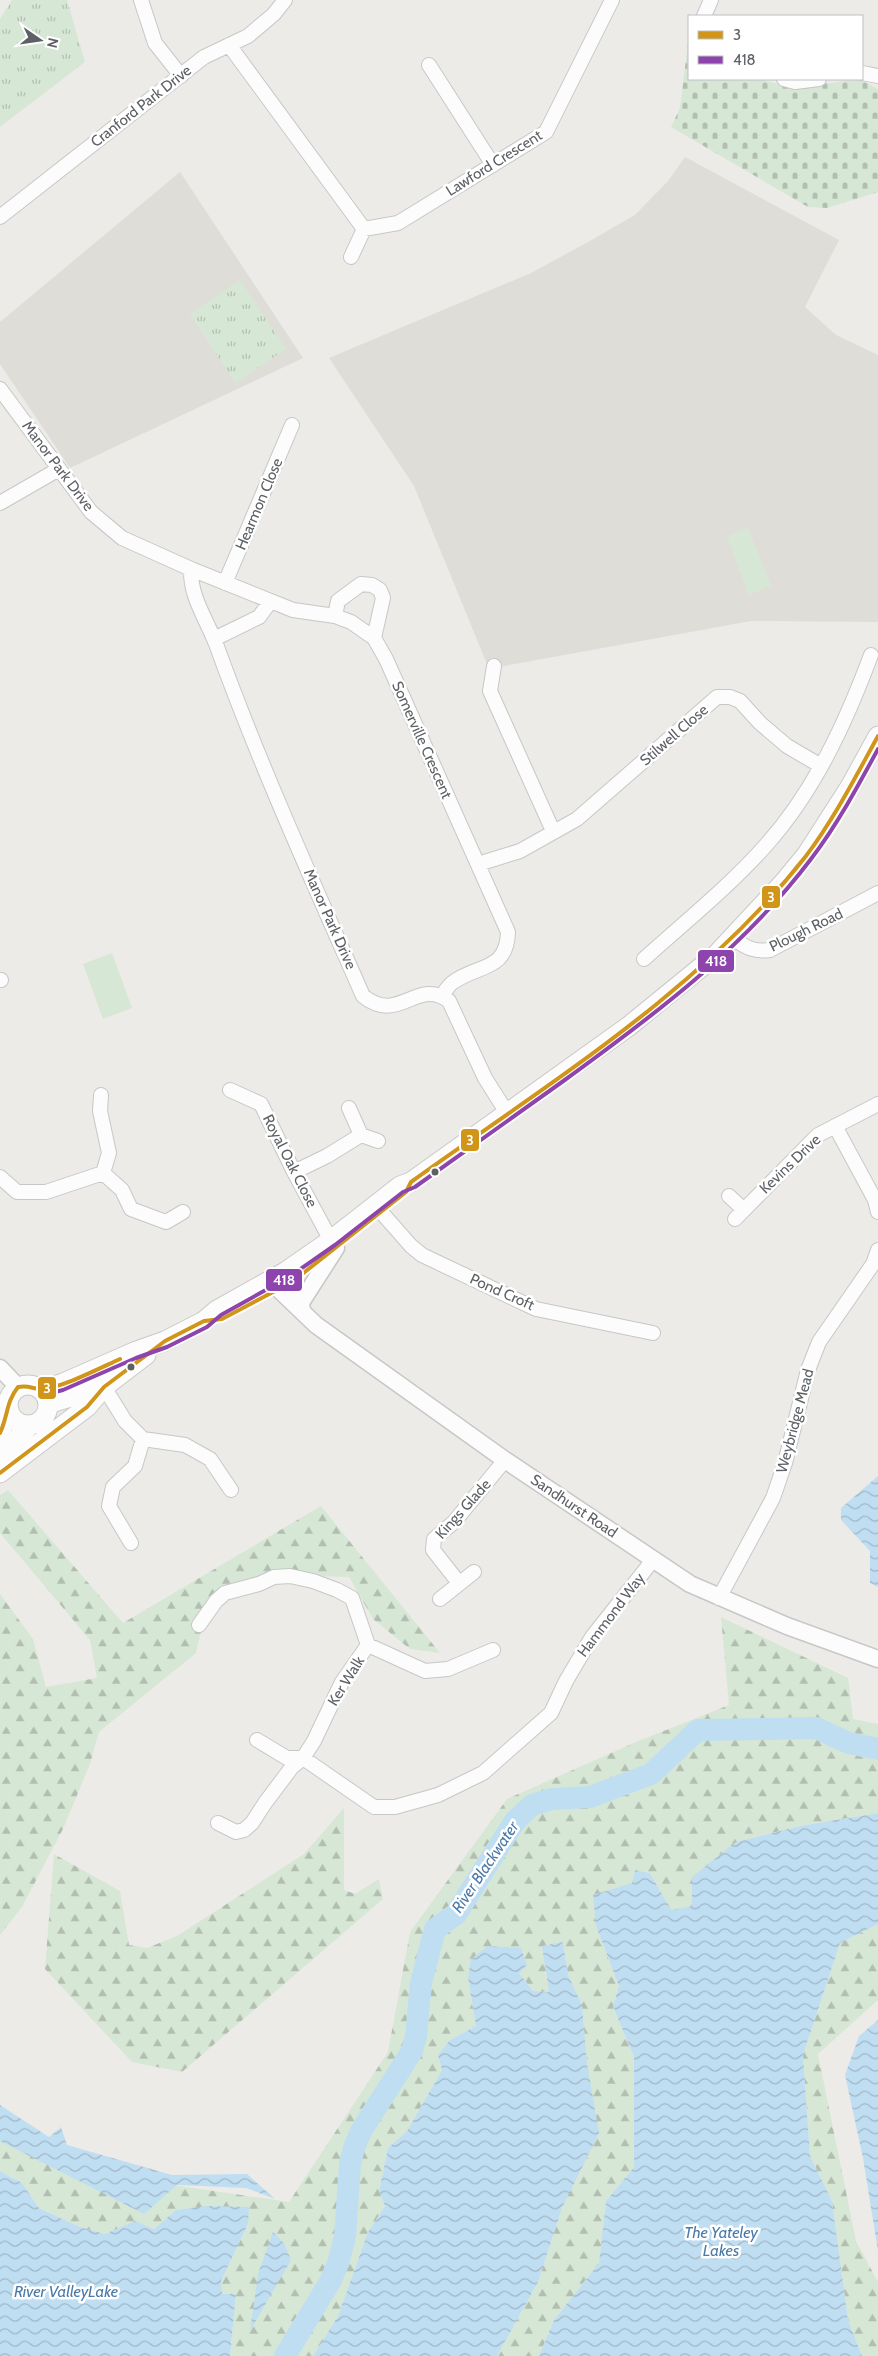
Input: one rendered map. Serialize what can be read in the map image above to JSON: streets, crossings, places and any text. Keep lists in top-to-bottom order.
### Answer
{
  "streets": {
    "street": [
      "Cranford Park Drive",
      "Lawford Crescent",
      "Manor Park Drive",
      "Hearmon Close",
      "Stilwell Close",
      "Somerville Crescent",
      "Plough Road",
      "Royal Oak Close",
      "Kevins Drive",
      "Pond Croft",
      "Weybridge Mead",
      "Sandhurst Road",
      "Kings Glade",
      "Hammond Way",
      "Ker Walk"
    ]
  },
  "crossings": [
    ["Manor Park Drive", "Somerville Crescent"],
    ["Hearmon Close", "Somerville Crescent"],
    ["Stilwell Close", "Somerville Crescent"],
    ["Weybridge Mead", "Sandhurst Road"],
    ["Sandhurst Road", "Kings Glade"],
    ["Sandhurst Road", "Hammond Way"],
    ["Hammond Way", "Ker Walk"]
  ],
  "water": ["River Blackwater", "The Yateley Lakes", "River ValleyLake"],
  "lines": ["transit line 3", "transit line 418"],
  "legend": ["3", "418"],
  "north": "right"
}
